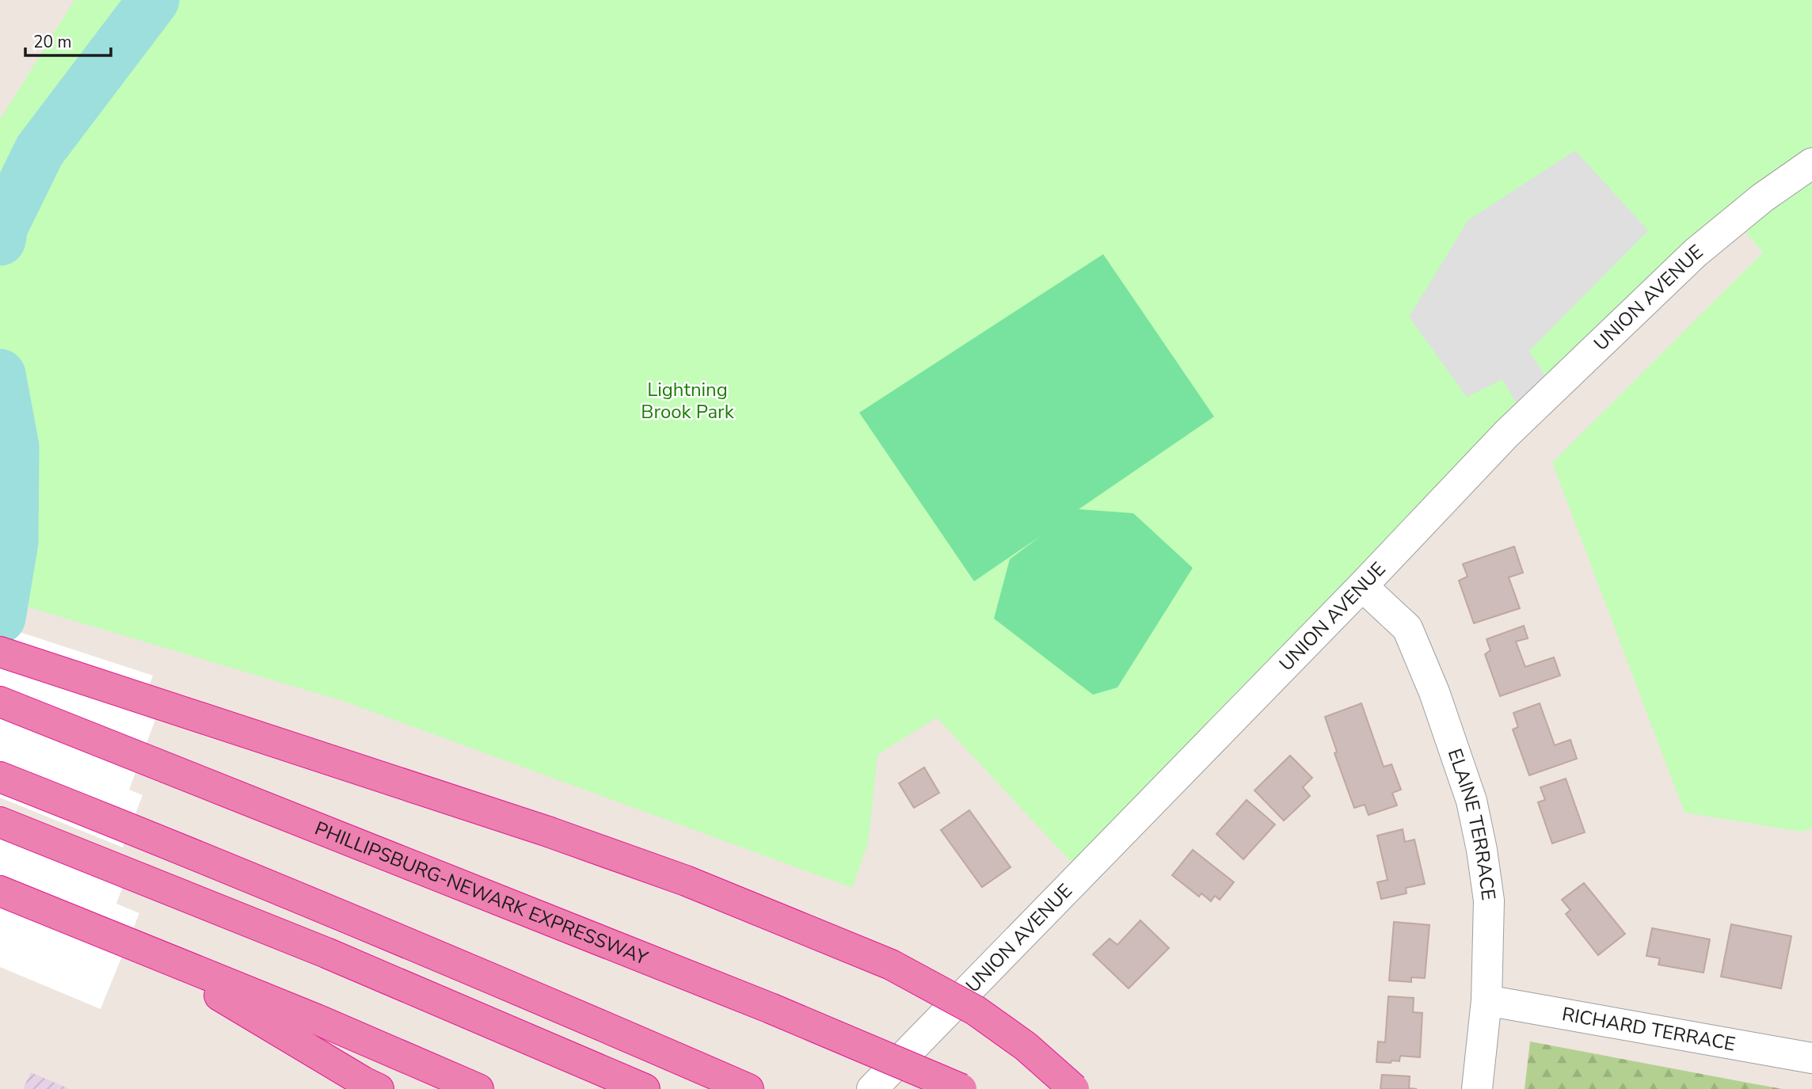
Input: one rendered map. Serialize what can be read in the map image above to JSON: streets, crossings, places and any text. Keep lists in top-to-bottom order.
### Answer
{
  "streets": {
    "highway": ["PHILLIPSBURG-NEWARK EXPRESSWAY"],
    "street": ["UNION AVENUE", "ELAINE TERRACE", "RICHARD TERRACE"]
  },
  "crossings": [
    ["UNION AVENUE", "ELAINE TERRACE"],
    ["ELAINE TERRACE", "RICHARD TERRACE"]
  ],
  "parks": ["Lightning Brook Park"],
  "scale_bar": "20 m"
}
